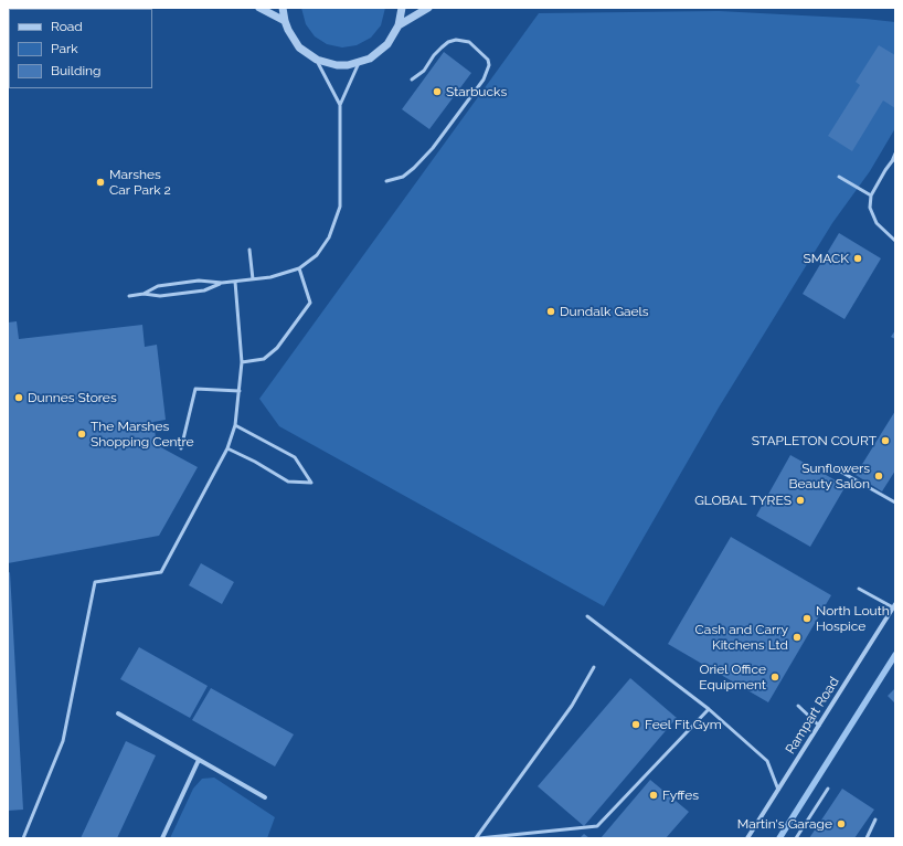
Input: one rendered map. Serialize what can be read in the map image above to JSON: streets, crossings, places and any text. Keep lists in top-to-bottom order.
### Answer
{
  "streets": {
    "street": ["Rampart Road"]
  },
  "places": [
    "Starbucks",
    "Marshes Car Park 2",
    "SMACK",
    "Dundalk Gaels",
    "Dunnes Stores",
    "The Marshes Shopping Centre",
    "STAPLETON COURT",
    "Sunflowers Beauty Salon",
    "GLOBAL TYRES",
    "North Louth Hospice",
    "Cash and Carry Kitchens Ltd",
    "Oriel Office Equipment",
    "Feel Fit Gym",
    "Fyffes",
    "Martin's Garage"
  ],
  "legend": ["Road", "Park", "Building"]
}
